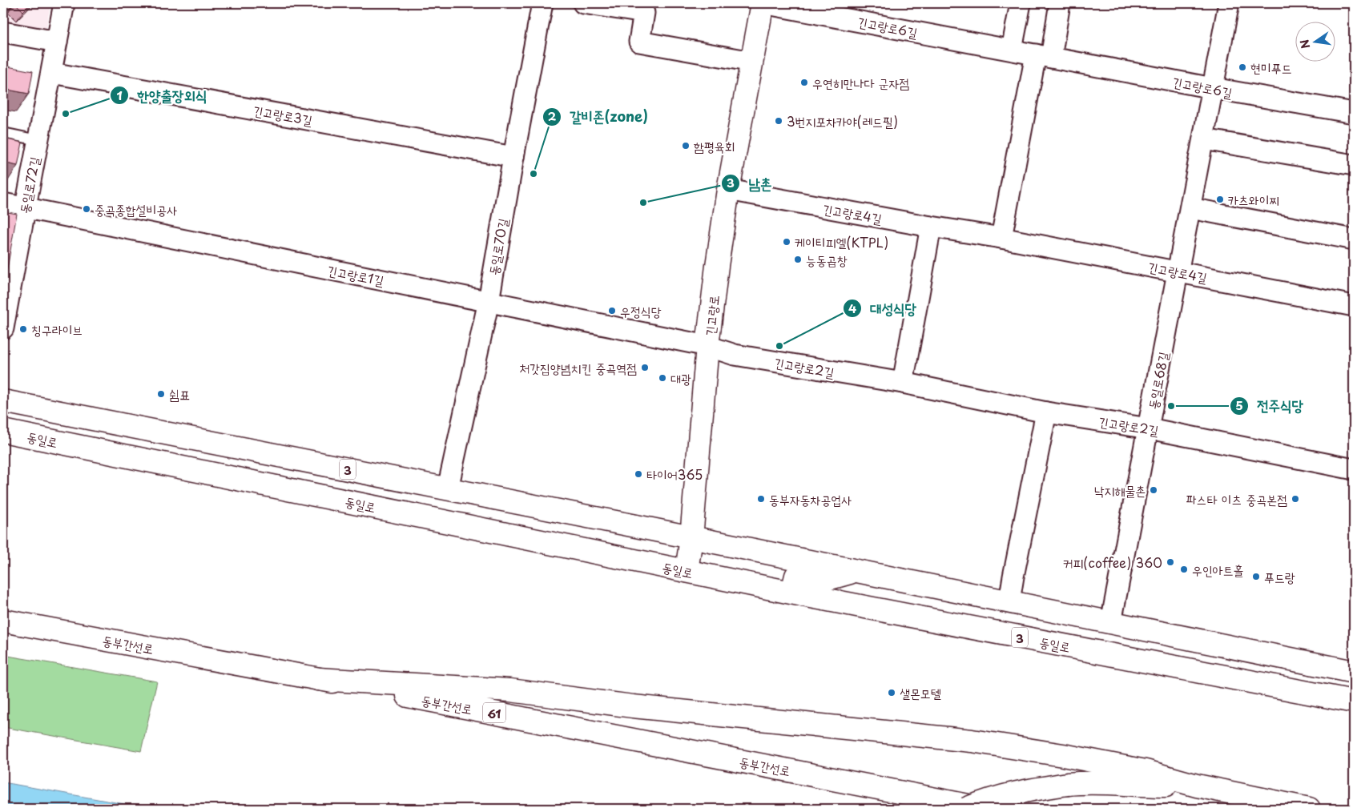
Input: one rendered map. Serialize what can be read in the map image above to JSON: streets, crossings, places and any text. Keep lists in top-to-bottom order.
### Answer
{
  "streets": {
    "main road": [
      "긴고랑로",
      "동일로",
      "3",
      "동부간선로",
      "61"
    ],
    "street": [
      "긴고랑로6길",
      "긴고랑로3길",
      "동일로72길",
      "긴고랑로4길",
      "동일로70길",
      "긴고랑로1길",
      "긴고랑로2길",
      "동일로68길"
    ]
  },
  "crossings": [
    ["긴고랑로6길", "긴고랑로"],
    ["긴고랑로6길", "동일로68길"],
    ["긴고랑로3길", "동일로72길"],
    ["긴고랑로3길", "동일로70길"],
    ["동일로72길", "긴고랑로1길"],
    ["긴고랑로4길", "긴고랑로"],
    ["긴고랑로4길", "동일로68길"],
    ["동일로70길", "긴고랑로1길"],
    ["동일로70길", "3"],
    ["긴고랑로1길", "긴고랑로"],
    ["긴고랑로1길", "긴고랑로2길"],
    ["긴고랑로", "긴고랑로2길"],
    ["긴고랑로", "동일로"],
    ["긴고랑로", "3"],
    ["긴고랑로2길", "동일로68길"],
    ["동일로68길", "3"]
  ],
  "places": [
    "현미푸드",
    "우연히만나다 군자점",
    "한양출장외식",
    "3번지포차카야(레드필)",
    "함평육회",
    "갈비존(zone)",
    "카츠와이찌",
    "남촌",
    "중곡종합설비공사",
    "케이티피엘(KTPL)",
    "능동곱창",
    "우정식당",
    "칭구라이브",
    "대성식당",
    "처갓집양념치킨 중곡역점",
    "대광",
    "쉼표",
    "전주식당",
    "타이어365",
    "낙지해물촌",
    "동부자동차공업사",
    "파스타 이츠 중곡본점",
    "커피(coffee) 360",
    "우인아트홀",
    "푸드랑",
    "샐몬모텔"
  ],
  "north": "left"
}
